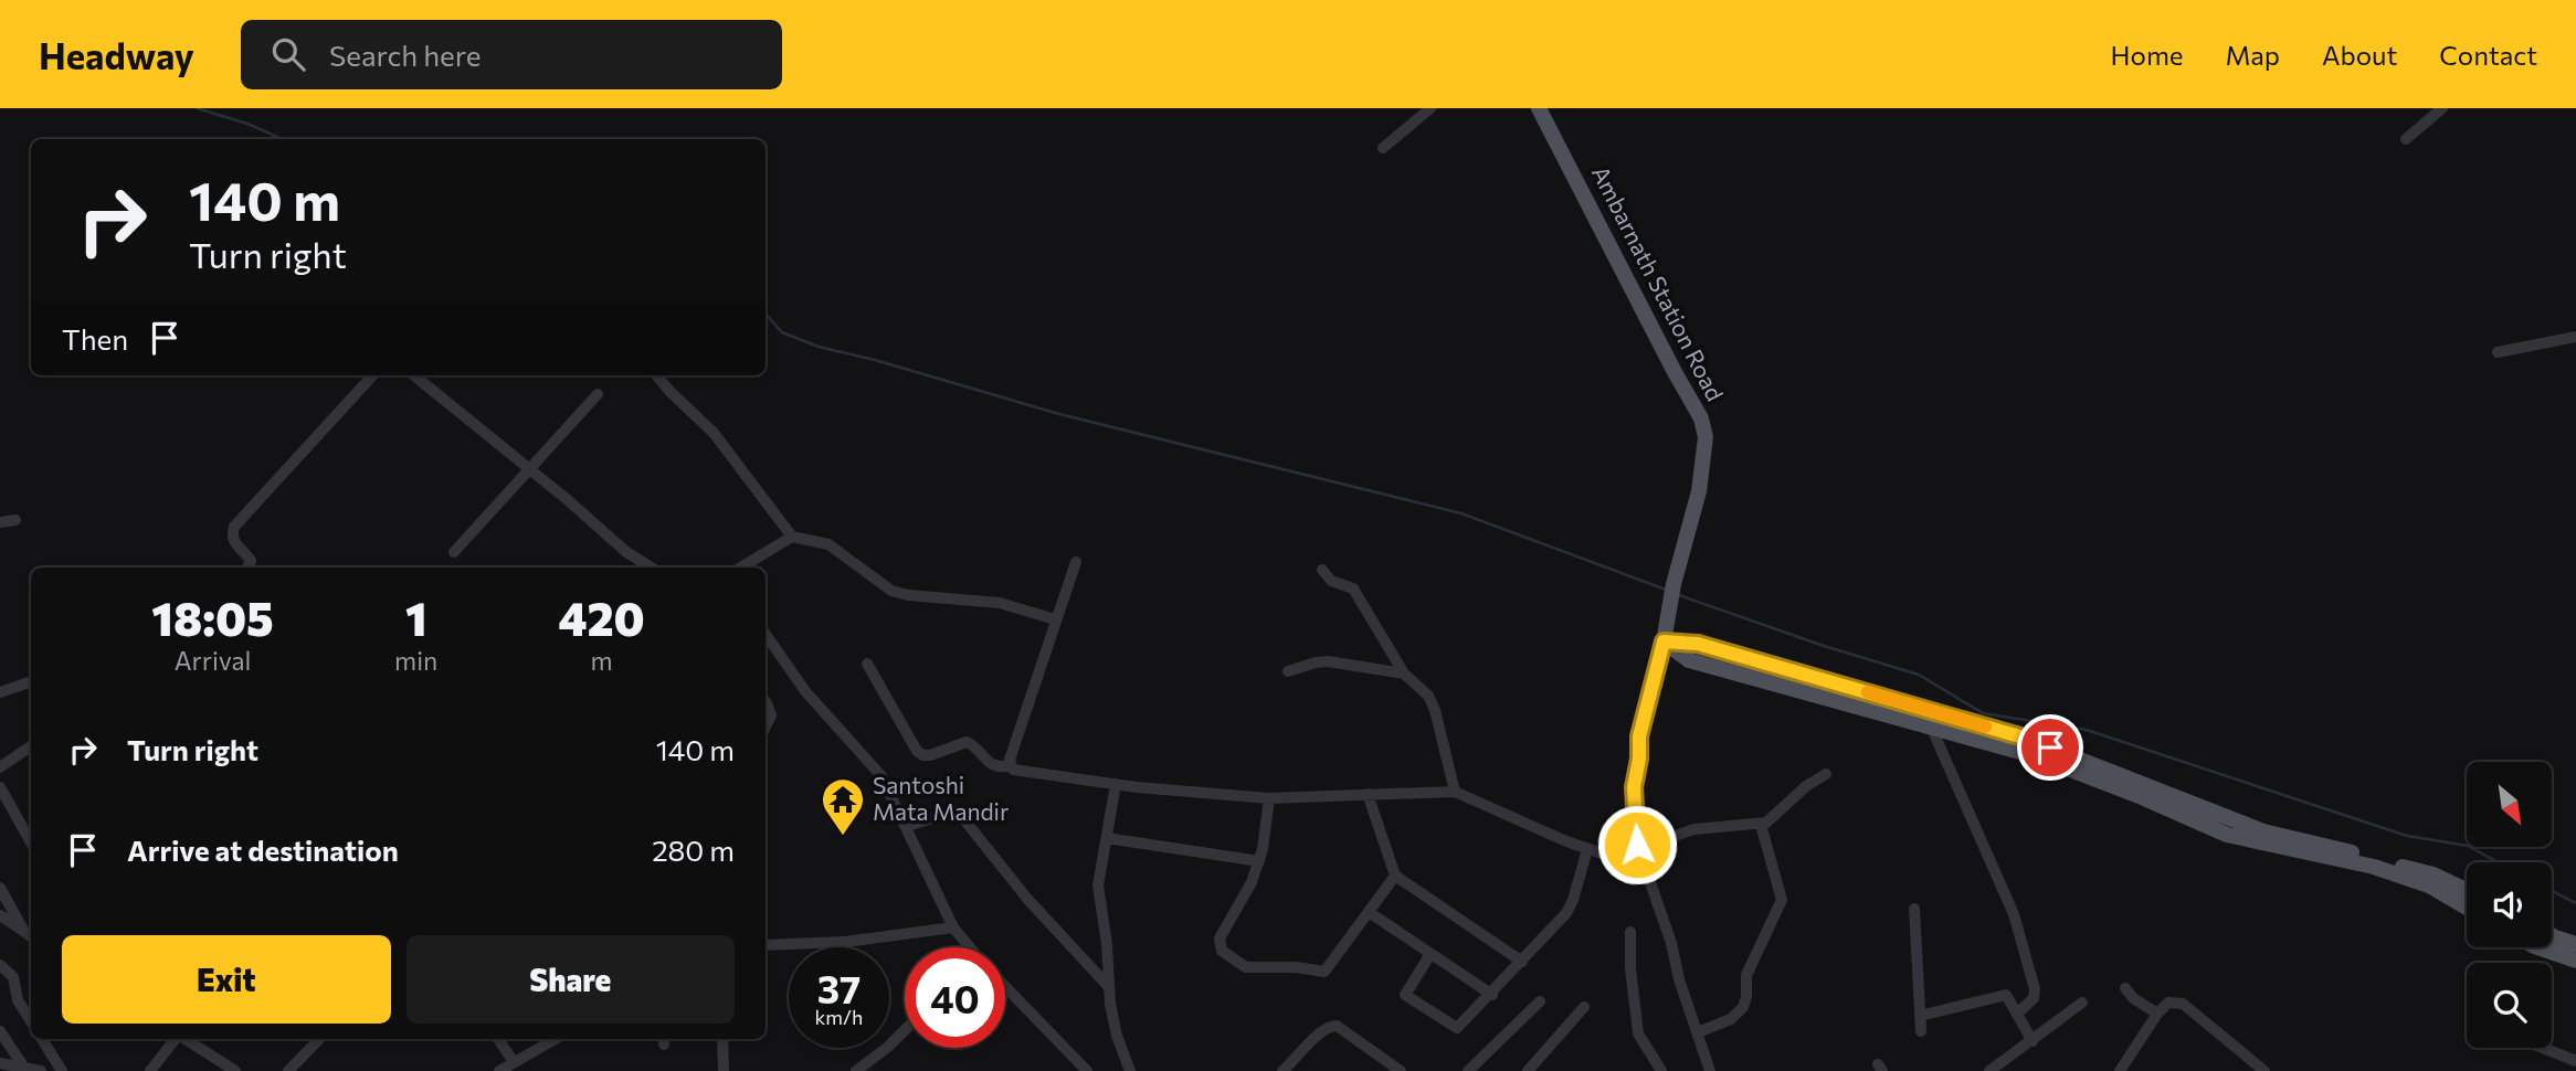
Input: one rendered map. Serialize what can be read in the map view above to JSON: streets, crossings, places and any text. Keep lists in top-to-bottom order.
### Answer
{
  "streets": {
    "main road": ["Ambarnath Station Road"]
  },
  "places": {
    "temple": ["Santoshi Mata Mandir"]
  },
  "north": "bottom right",
  "page": {
    "header": "Headway",
    "search": "Search here",
    "nav": [
      "Home",
      "Map",
      "About",
      "Contact"
    ],
    "turn": ["140 m", "Turn right"],
    "then": "Then",
    "eta": [
      "18:05",
      "Arrival",
      "1",
      "min",
      "420",
      "m"
    ],
    "list": [
      {
        "name": "Turn right",
        "value": "140 m"
      },
      {
        "name": "Arrive at destination",
        "value": "280 m"
      }
    ],
    "buttons": ["Exit", "Share"],
    "speed": "37 km/h",
    "limit": "40"
  }
}
